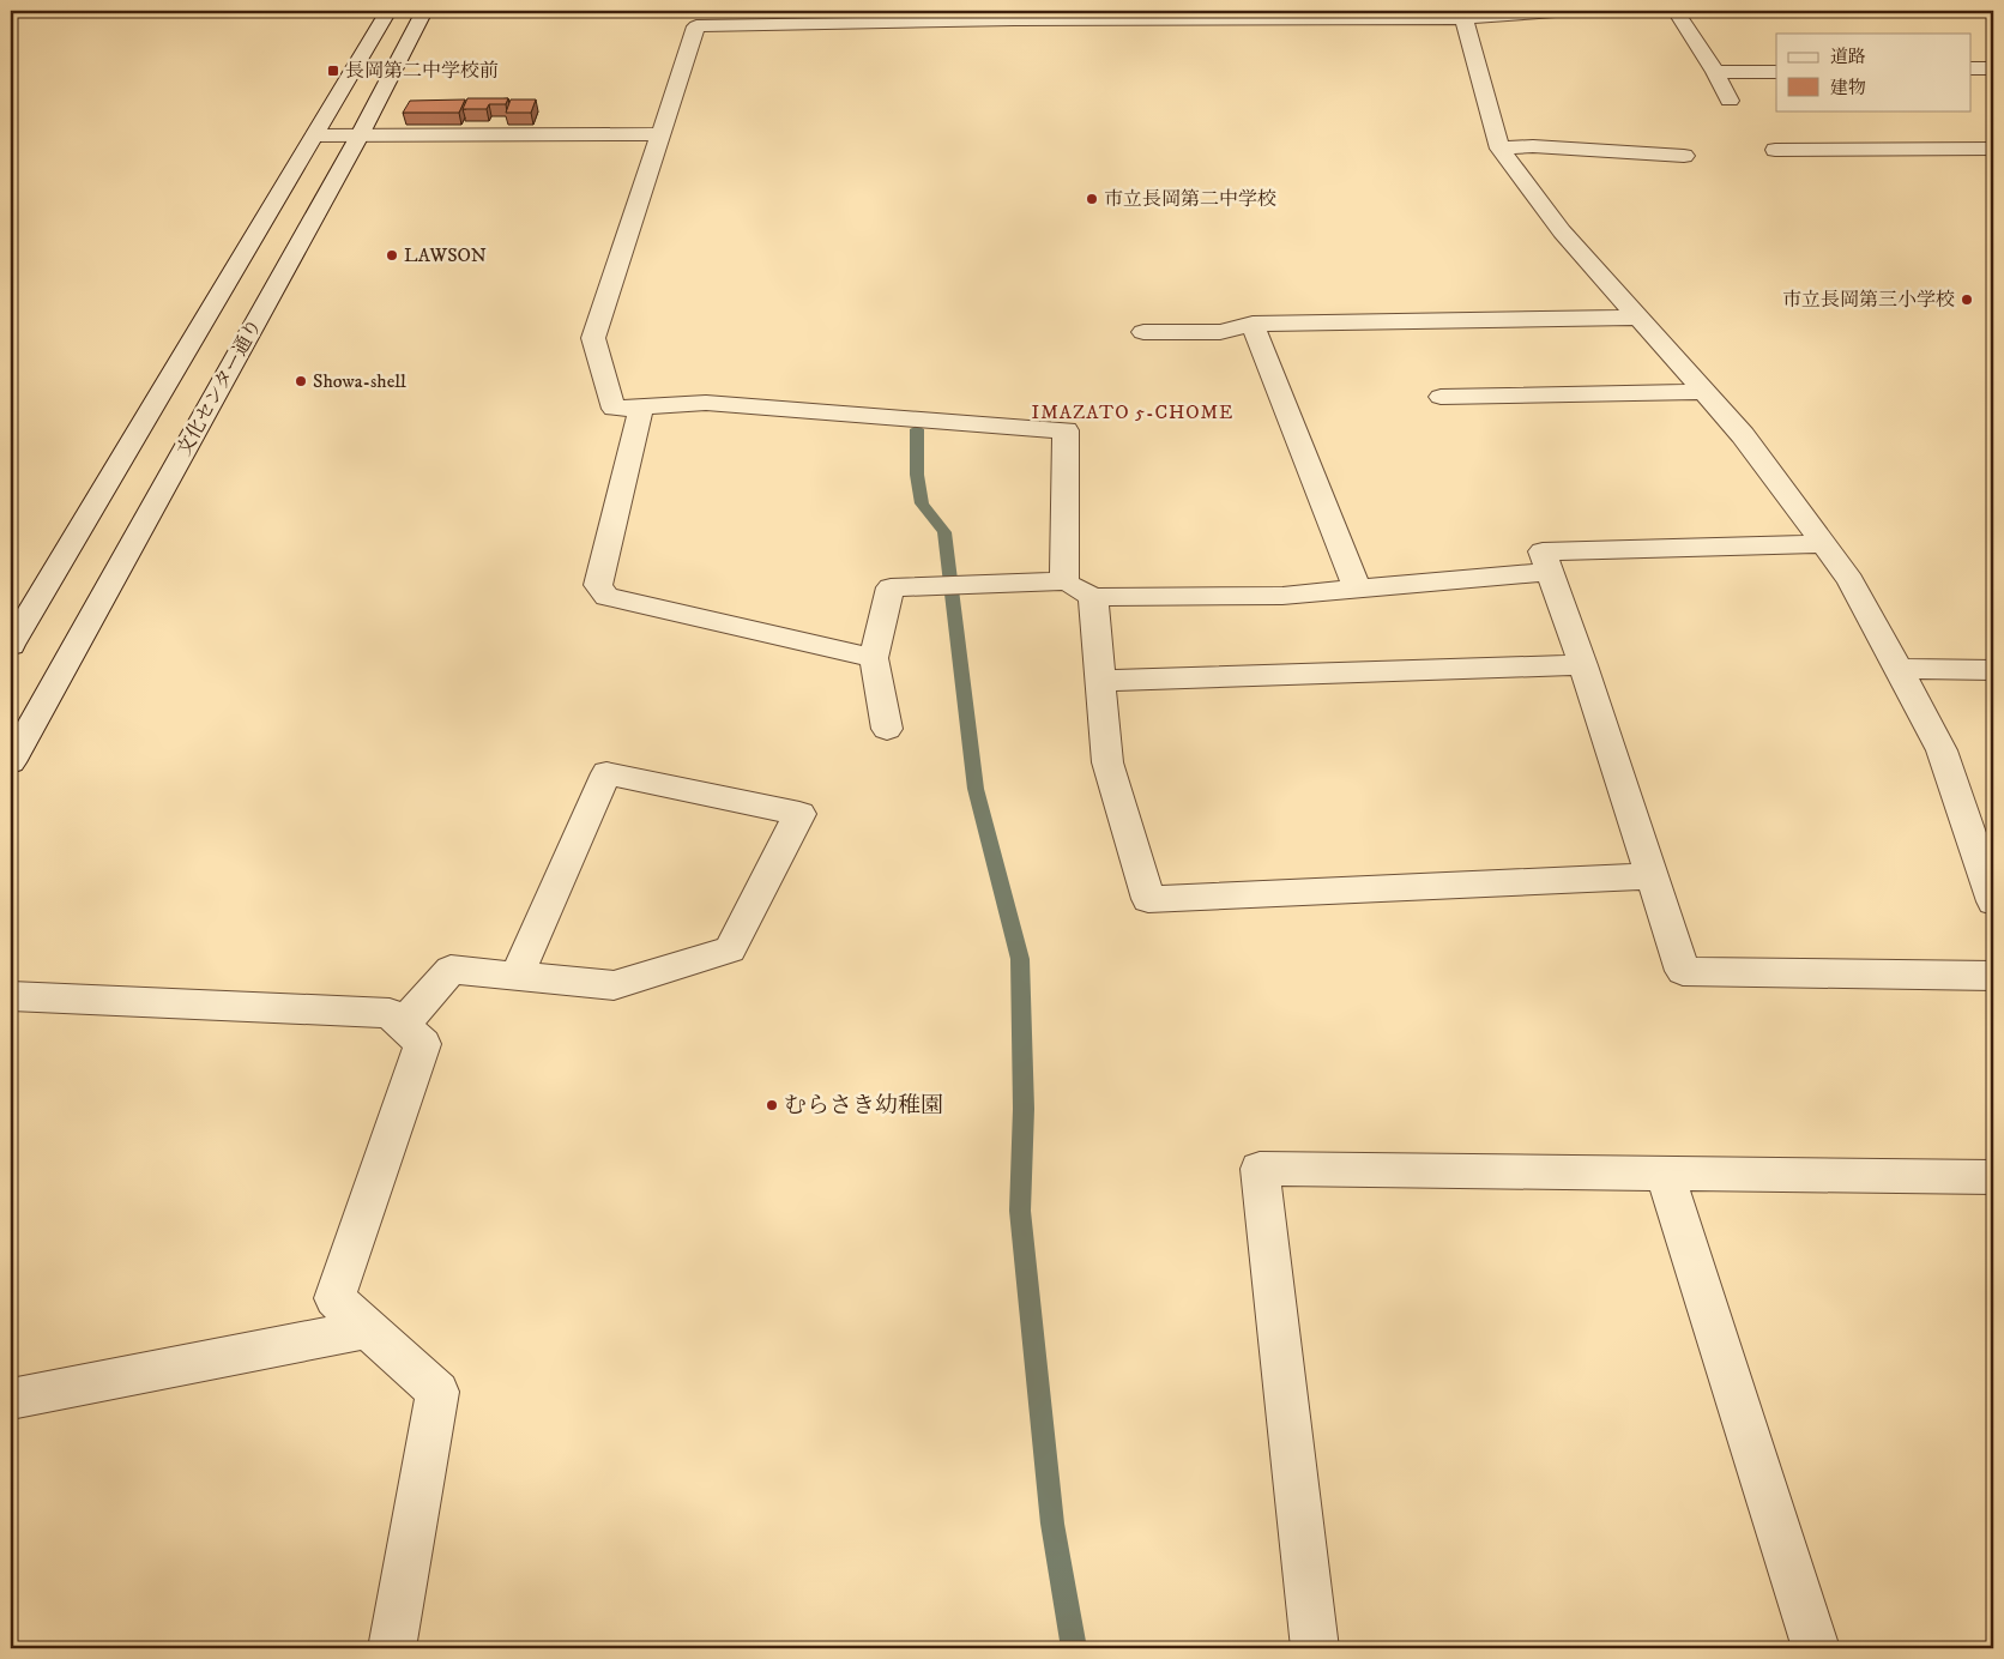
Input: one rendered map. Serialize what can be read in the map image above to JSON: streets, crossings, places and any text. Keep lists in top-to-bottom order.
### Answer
{
  "streets": {
    "street": ["文化センター通り"]
  },
  "districts": ["IMAZATO 5-CHOME"],
  "places": {
    "transit": ["長岡第二中学校前"],
    "other": [
      "市立長岡第二中学校",
      "LAWSON",
      "市立長岡第三小学校",
      "Showa-shell",
      "むらさき幼稚園"
    ]
  },
  "legend": ["道路", "建物"]
}
